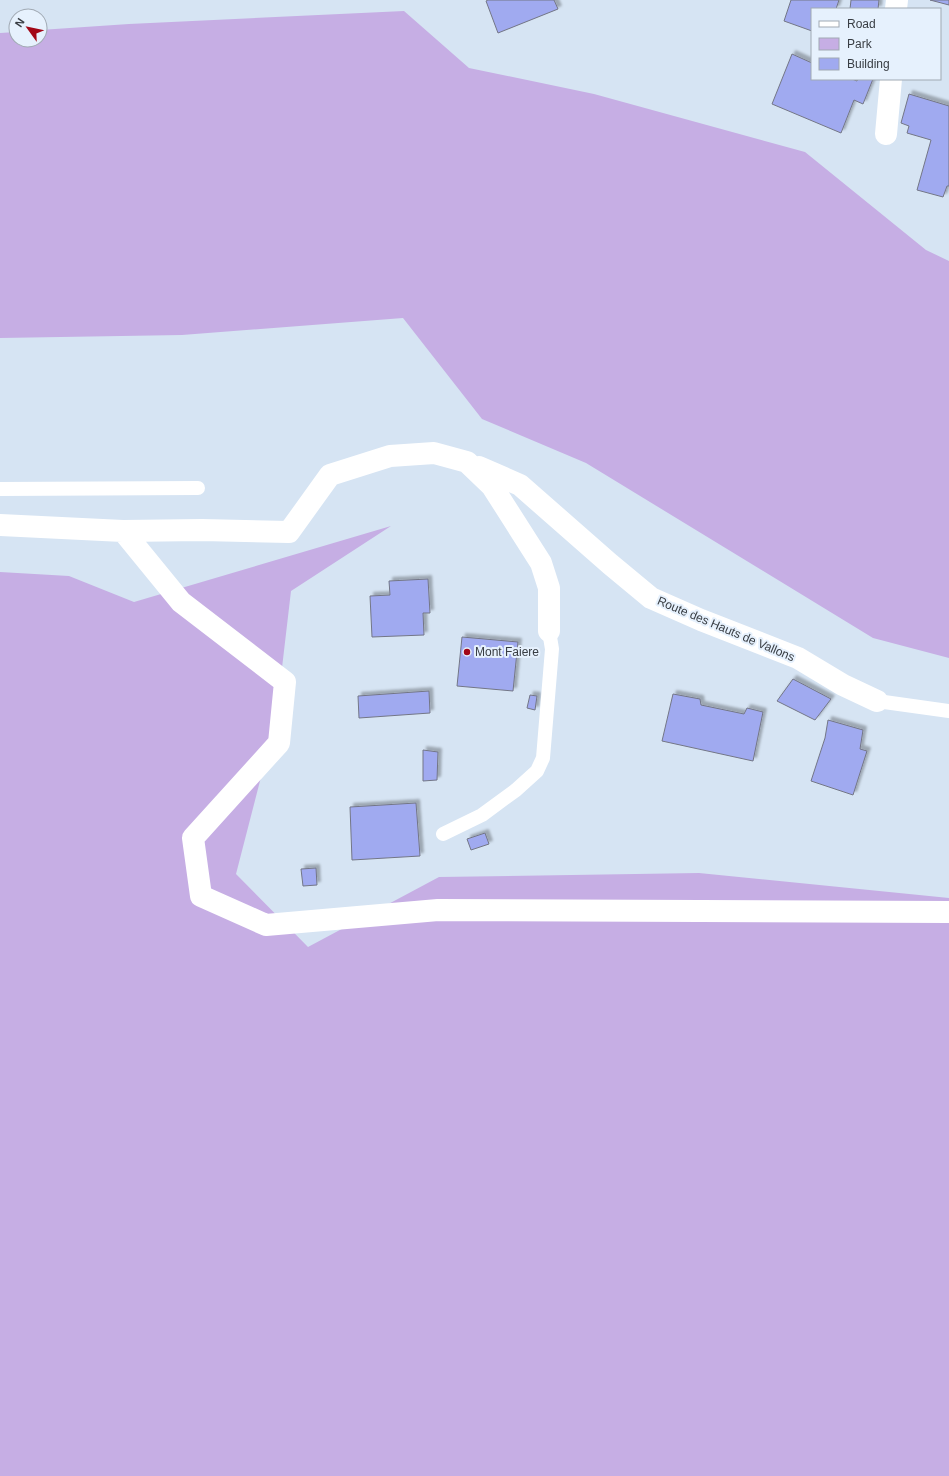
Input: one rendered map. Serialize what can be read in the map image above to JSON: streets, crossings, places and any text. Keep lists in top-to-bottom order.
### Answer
{
  "streets": {
    "street": ["Route des Hauts de Vallons"]
  },
  "places": ["Mont Faiere"],
  "legend": ["Road", "Park", "Building"],
  "north": "top left"
}
